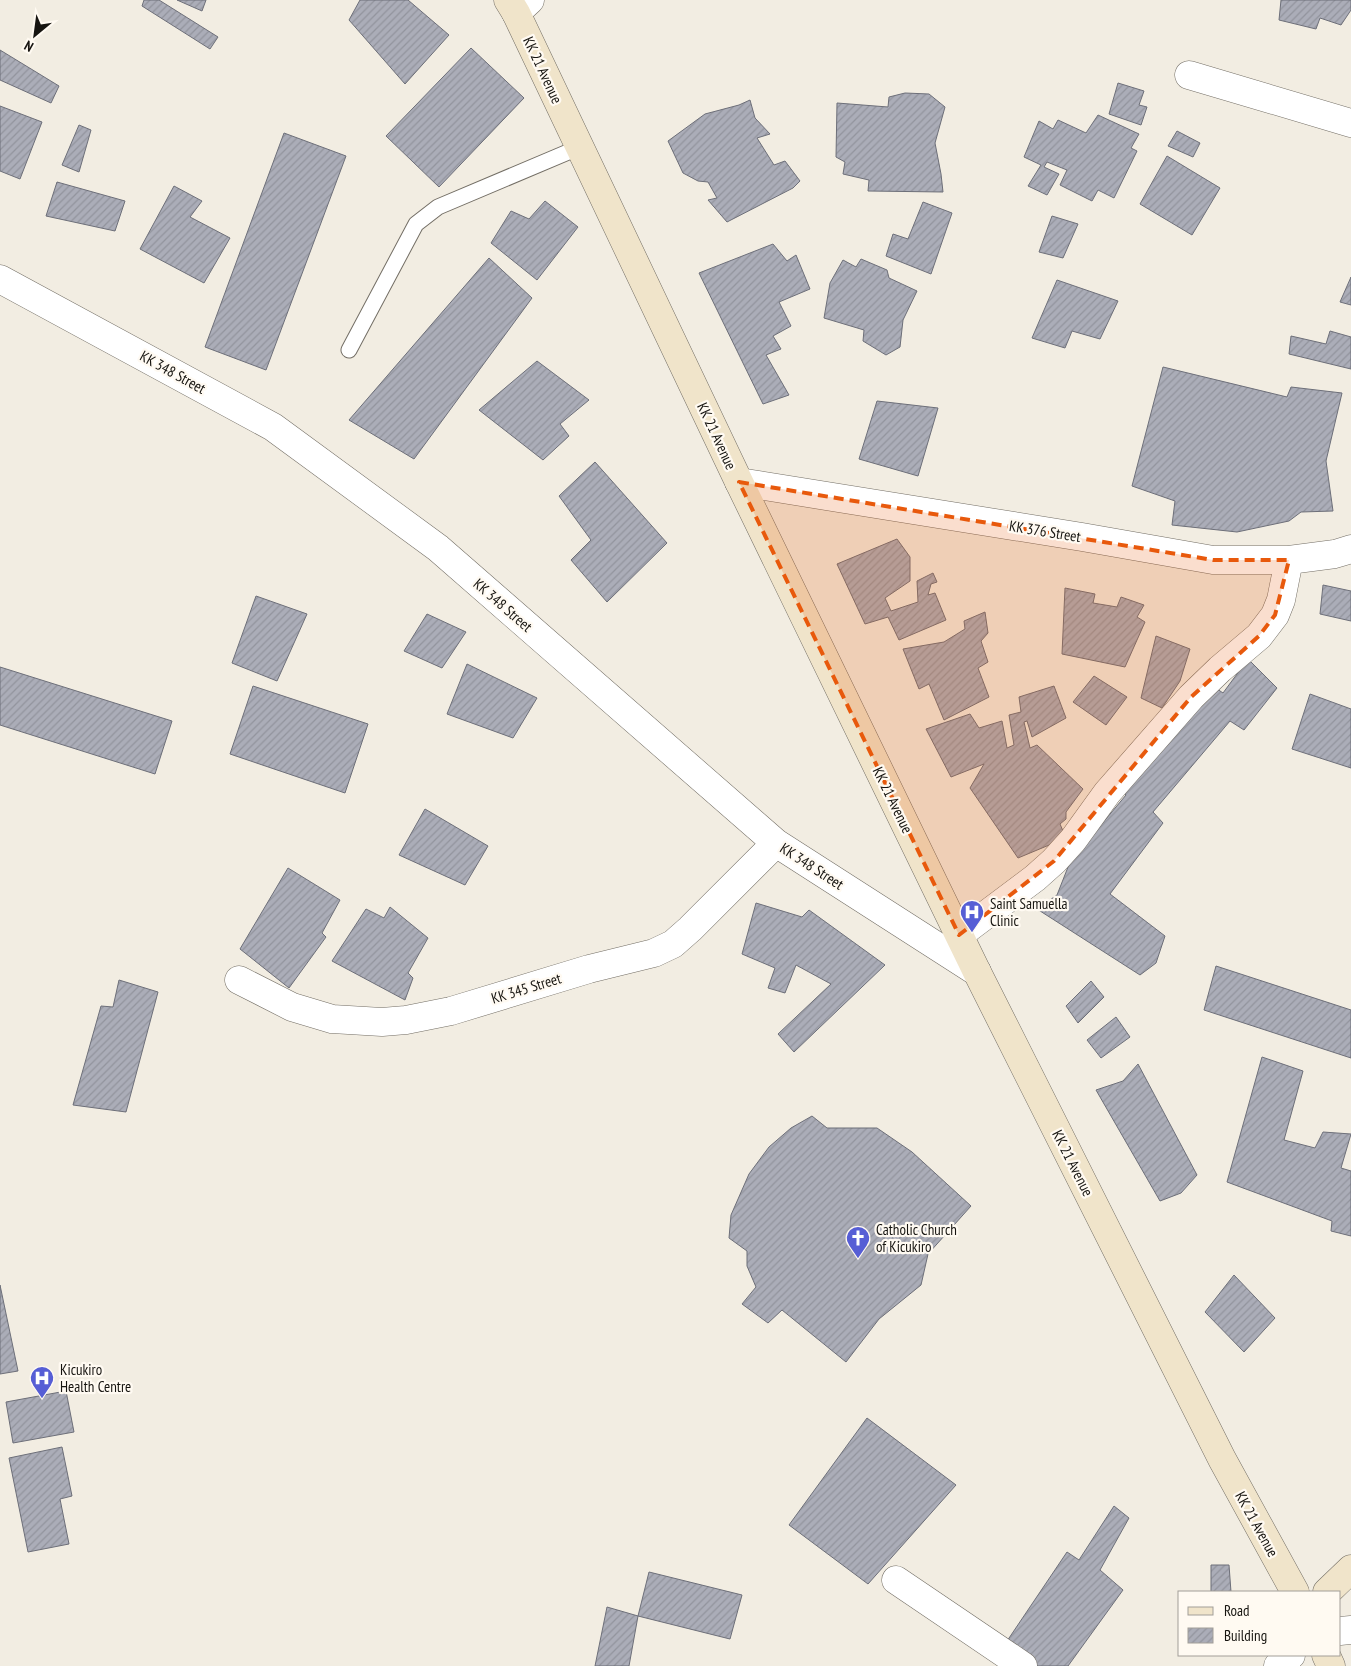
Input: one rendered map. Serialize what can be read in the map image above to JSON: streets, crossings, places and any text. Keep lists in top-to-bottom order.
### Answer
{
  "streets": {
    "main road": ["KK 21 Avenue"],
    "street": ["KK 348 Street", "KK 376 Street", "KK 345 Street"]
  },
  "crossings": [
    ["KK 21 Avenue", "KK 348 Street"],
    ["KK 21 Avenue", "KK 376 Street"],
    ["KK 348 Street", "KK 345 Street"]
  ],
  "places": {
    "hospital": ["Saint Samuella Clinic", "Kicukiro Health Centre"],
    "church": ["Catholic Church of Kicukiro"]
  },
  "legend": ["Road", "Building"],
  "north": "bottom left"
}
